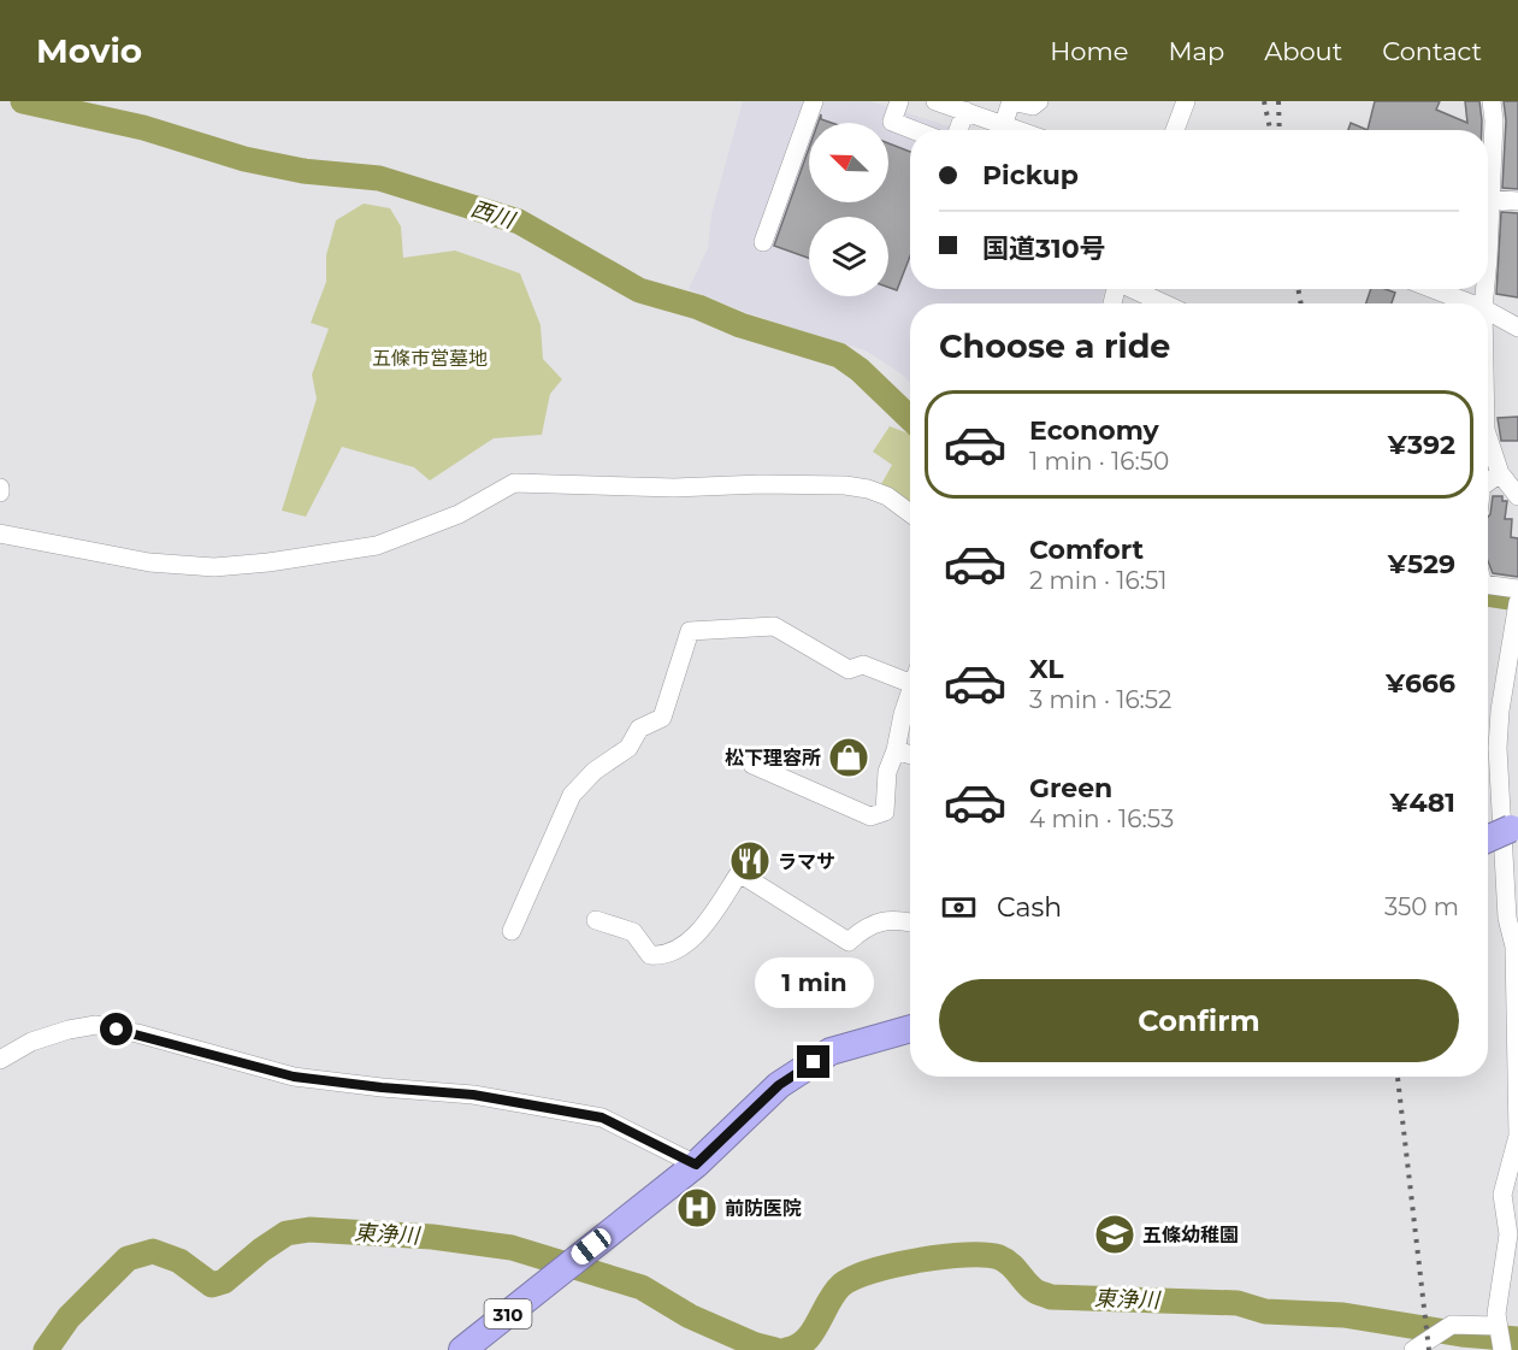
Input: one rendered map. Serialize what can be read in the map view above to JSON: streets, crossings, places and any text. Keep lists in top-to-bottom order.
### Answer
{
  "streets": {
    "highway": ["310"]
  },
  "water": ["西川", "東浄川"],
  "parks": ["五條市営墓地"],
  "places": {
    "shop": ["松下理容所"],
    "restaurant": ["ラマサ"],
    "hospital": ["前防医院"],
    "school or university": ["五條幼稚園"]
  },
  "north": "top left",
  "page": {
    "header": "Movio",
    "nav": [
      "Home",
      "Map",
      "About",
      "Contact"
    ],
    "banner": ["Pickup", "国道310号"],
    "heading": "Choose a ride",
    "list": [
      {
        "name": "Economy",
        "note": "1 min · 16:50",
        "value": "¥392"
      },
      {
        "name": "Comfort",
        "note": "2 min · 16:51",
        "value": "¥529"
      },
      {
        "name": "XL",
        "note": "3 min · 16:52",
        "value": "¥666"
      },
      {
        "name": "Green",
        "note": "4 min · 16:53",
        "value": "¥481"
      }
    ],
    "pay": ["Cash", "350 m"],
    "bubble": "1 min",
    "buttons": "Confirm"
  }
}
